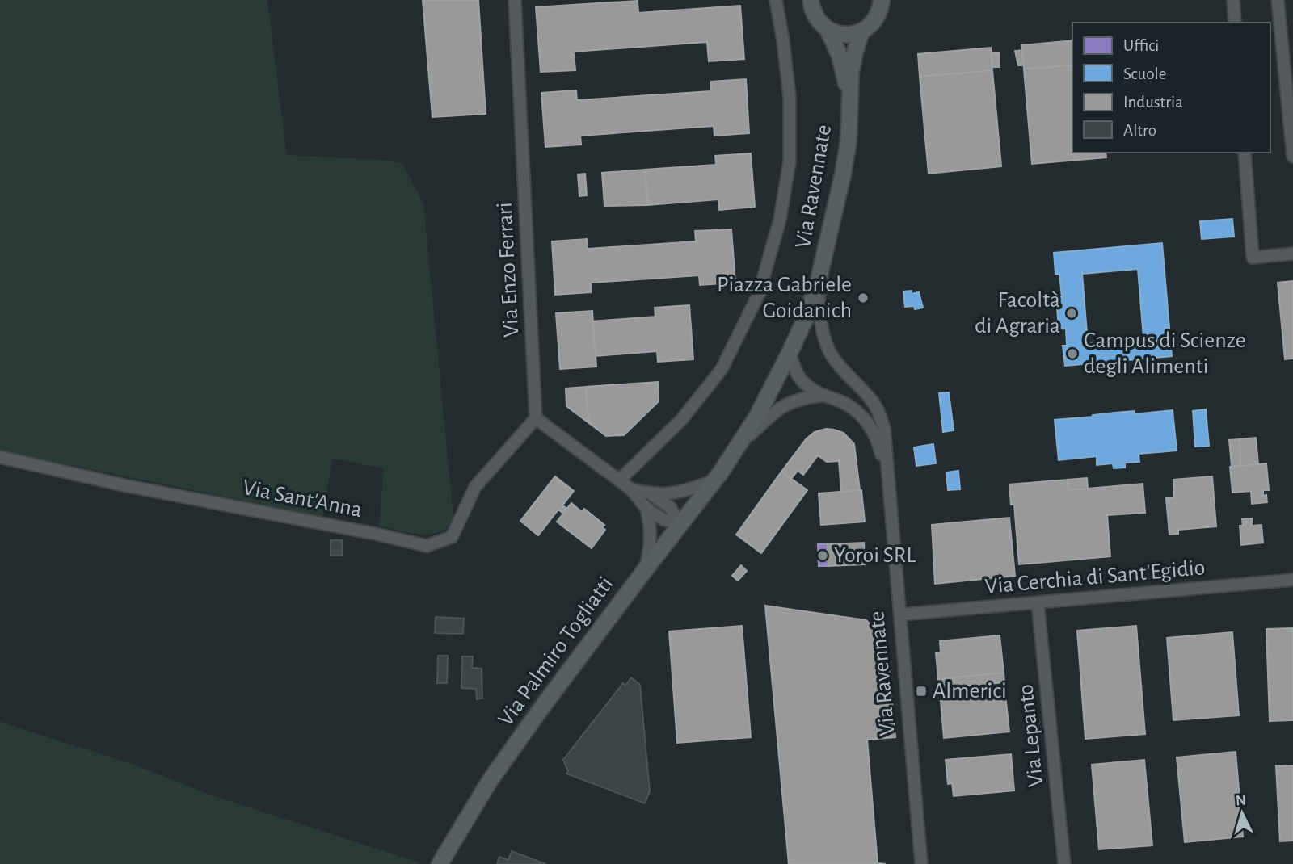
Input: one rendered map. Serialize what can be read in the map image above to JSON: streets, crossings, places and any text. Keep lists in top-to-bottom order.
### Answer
{
  "streets": {
    "main road": ["Via Ravennate", "Via Palmiro Togliatti"],
    "street": [
      "Via Enzo Ferrari",
      "Via Sant'Anna",
      "Via Cerchia di Sant'Egidio",
      "Via Lepanto"
    ]
  },
  "crossings": [
    ["Via Ravennate", "Via Cerchia di Sant'Egidio"],
    ["Via Ravennate", "Via Palmiro Togliatti"],
    ["Via Enzo Ferrari", "Via Sant'Anna"],
    ["Via Cerchia di Sant'Egidio", "Via Lepanto"]
  ],
  "places": {
    "other": [
      "Piazza Gabriele Goidanich",
      "Facoltà di Agraria",
      "Campus di Scienze degli Alimenti",
      "Yoroi SRL"
    ],
    "transit": ["Almerici"]
  },
  "legend": [
    "Uffici",
    "Scuole",
    "Industria",
    "Altro"
  ],
  "north": "top"
}
